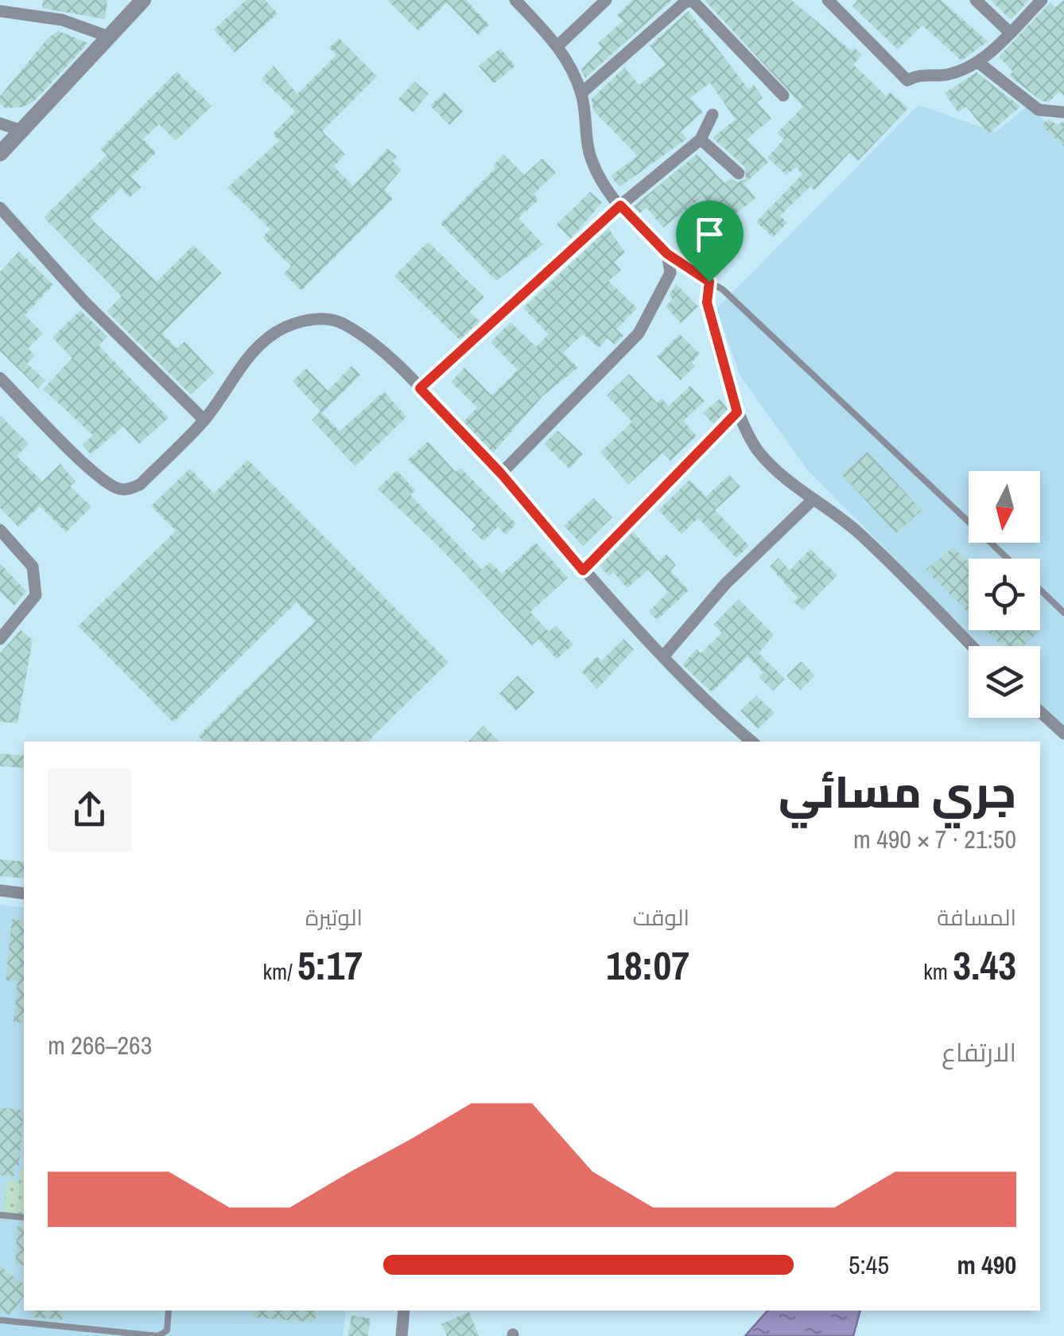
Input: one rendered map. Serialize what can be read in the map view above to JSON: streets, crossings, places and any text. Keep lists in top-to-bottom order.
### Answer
{
  "north": "bottom",
  "page": {
    "heading": ["جري مسائي", "21:50 · 7 × 490 m"],
    "stats": [
      ["المسافة", "3.43 km"],
      ["الوقت", "18:07"],
      ["الوتيرة", "5:17 /km"]
    ],
    "chart": ["الارتفاع", "263–266 m"],
    "list": [
      {
        "name": "490 m",
        "note": "5:45"
      }
    ]
  }
}
